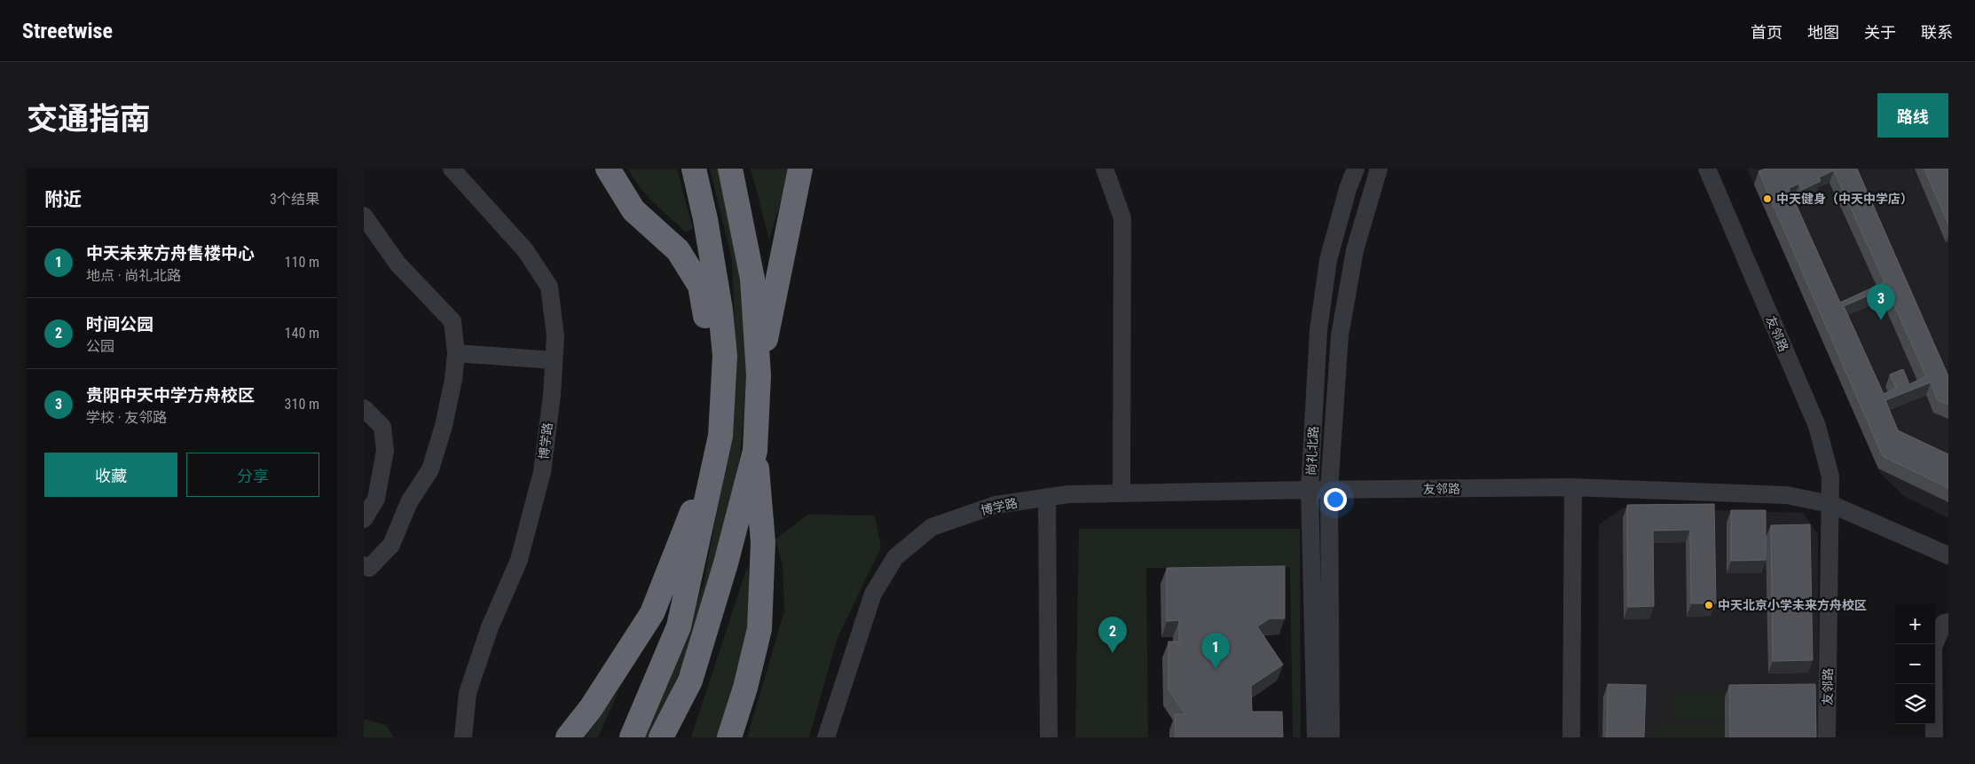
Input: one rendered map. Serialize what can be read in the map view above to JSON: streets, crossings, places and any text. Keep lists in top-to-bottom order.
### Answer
{
  "streets": {
    "street": ["友邻路", "博学路", "尚礼北路"]
  },
  "crossings": [
    ["友邻路", "博学路"],
    ["友邻路", "尚礼北路"],
    ["博学路", "尚礼北路"]
  ],
  "places": ["中天健身（中天中学店）", "中天北京小学未来方舟校区"],
  "page": {
    "header": "Streetwise",
    "nav": [
      "首页",
      "地图",
      "关于",
      "联系"
    ],
    "title": "交通指南",
    "buttons": [
      "路线",
      ["收藏", "分享"]
    ],
    "heading": ["附近", "3个结果"],
    "list": [
      {
        "mark": "1",
        "name": "中天未来方舟售楼中心",
        "note": "地点 · 尚礼北路",
        "value": "110 m"
      },
      {
        "mark": "2",
        "name": "时间公园",
        "note": "公园",
        "value": "140 m"
      },
      {
        "mark": "3",
        "name": "贵阳中天中学方舟校区",
        "note": "学校 · 友邻路",
        "value": "310 m"
      }
    ],
    "pins": ["3", "2", "1"],
    "map_buttons": ["+", "−"]
  }
}
